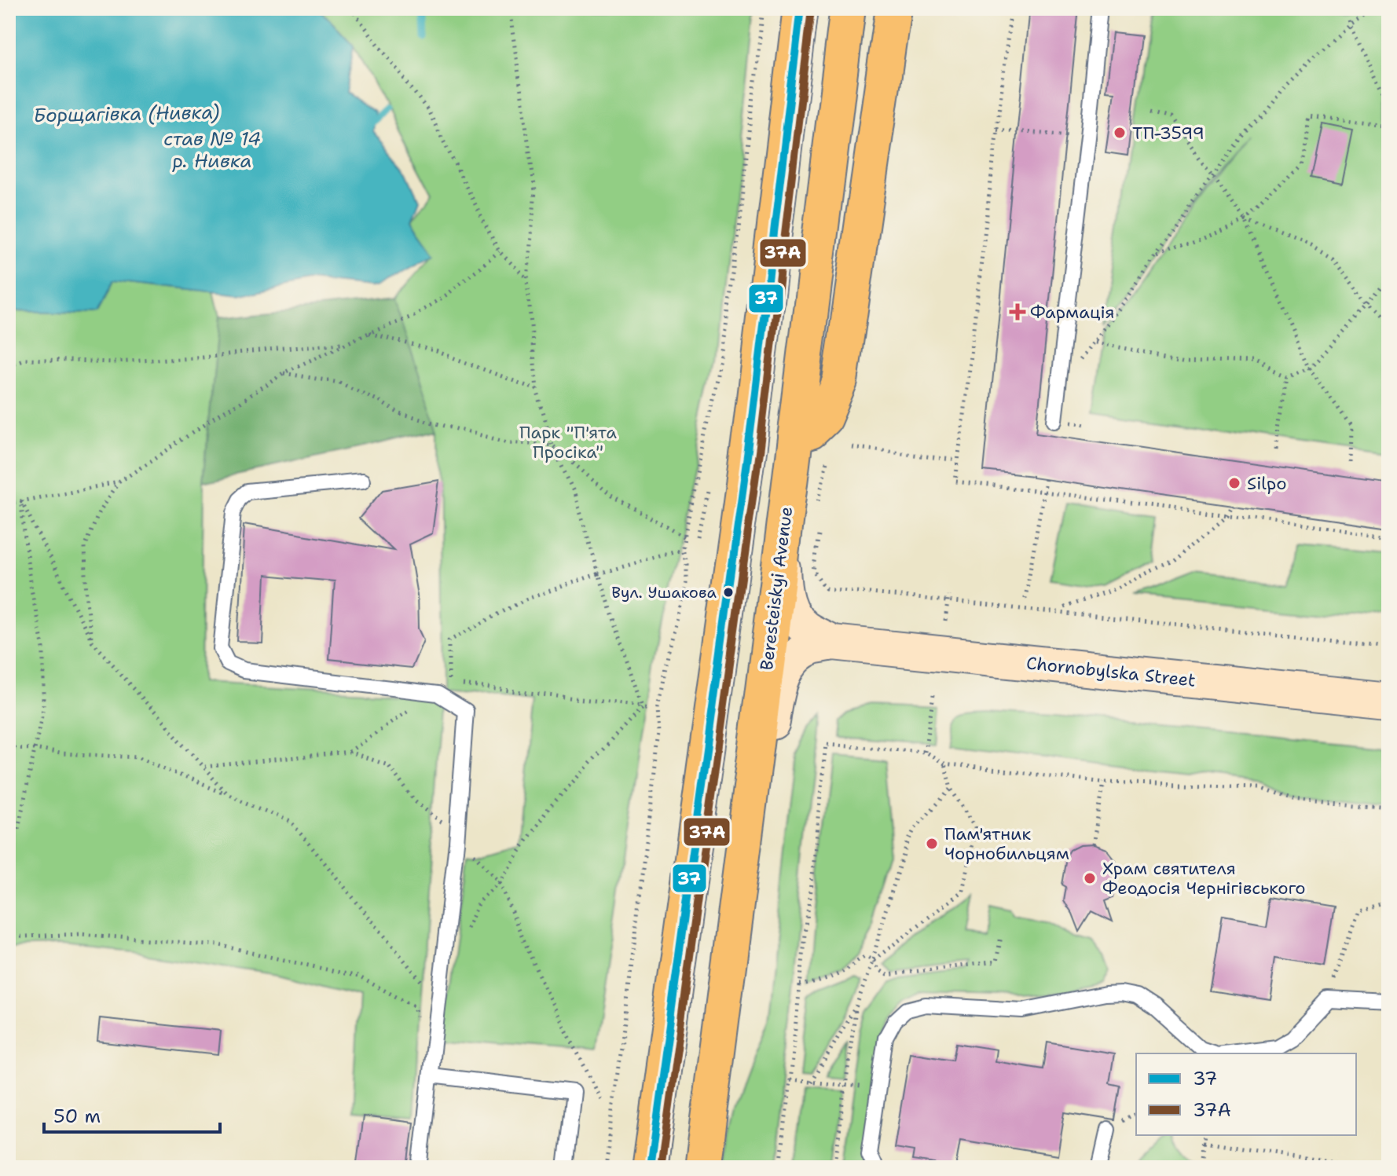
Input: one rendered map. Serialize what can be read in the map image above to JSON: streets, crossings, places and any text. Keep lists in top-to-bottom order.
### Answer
{
  "streets": {
    "highway": ["Beresteiskyi Avenue"],
    "main road": ["Chornobylska Street"]
  },
  "crossings": [
    ["Beresteiskyi Avenue", "Chornobylska Street"]
  ],
  "water": ["Борщагівка (Нивка)", "став № 14 р. Нивка"],
  "parks": ["Парк \"П'ята Просіка\""],
  "places": {
    "other": [
      "ТП-3599",
      "Silpo",
      "Вул. Ушакова",
      "Пам'ятник Чорнобильцям",
      "Храм святителя Феодосія Чернігівського"
    ],
    "health": ["Фармація"]
  },
  "lines": ["transit line 37", "transit line 37А"],
  "legend": ["37", "37А"],
  "scale_bar": "50 m"
}
